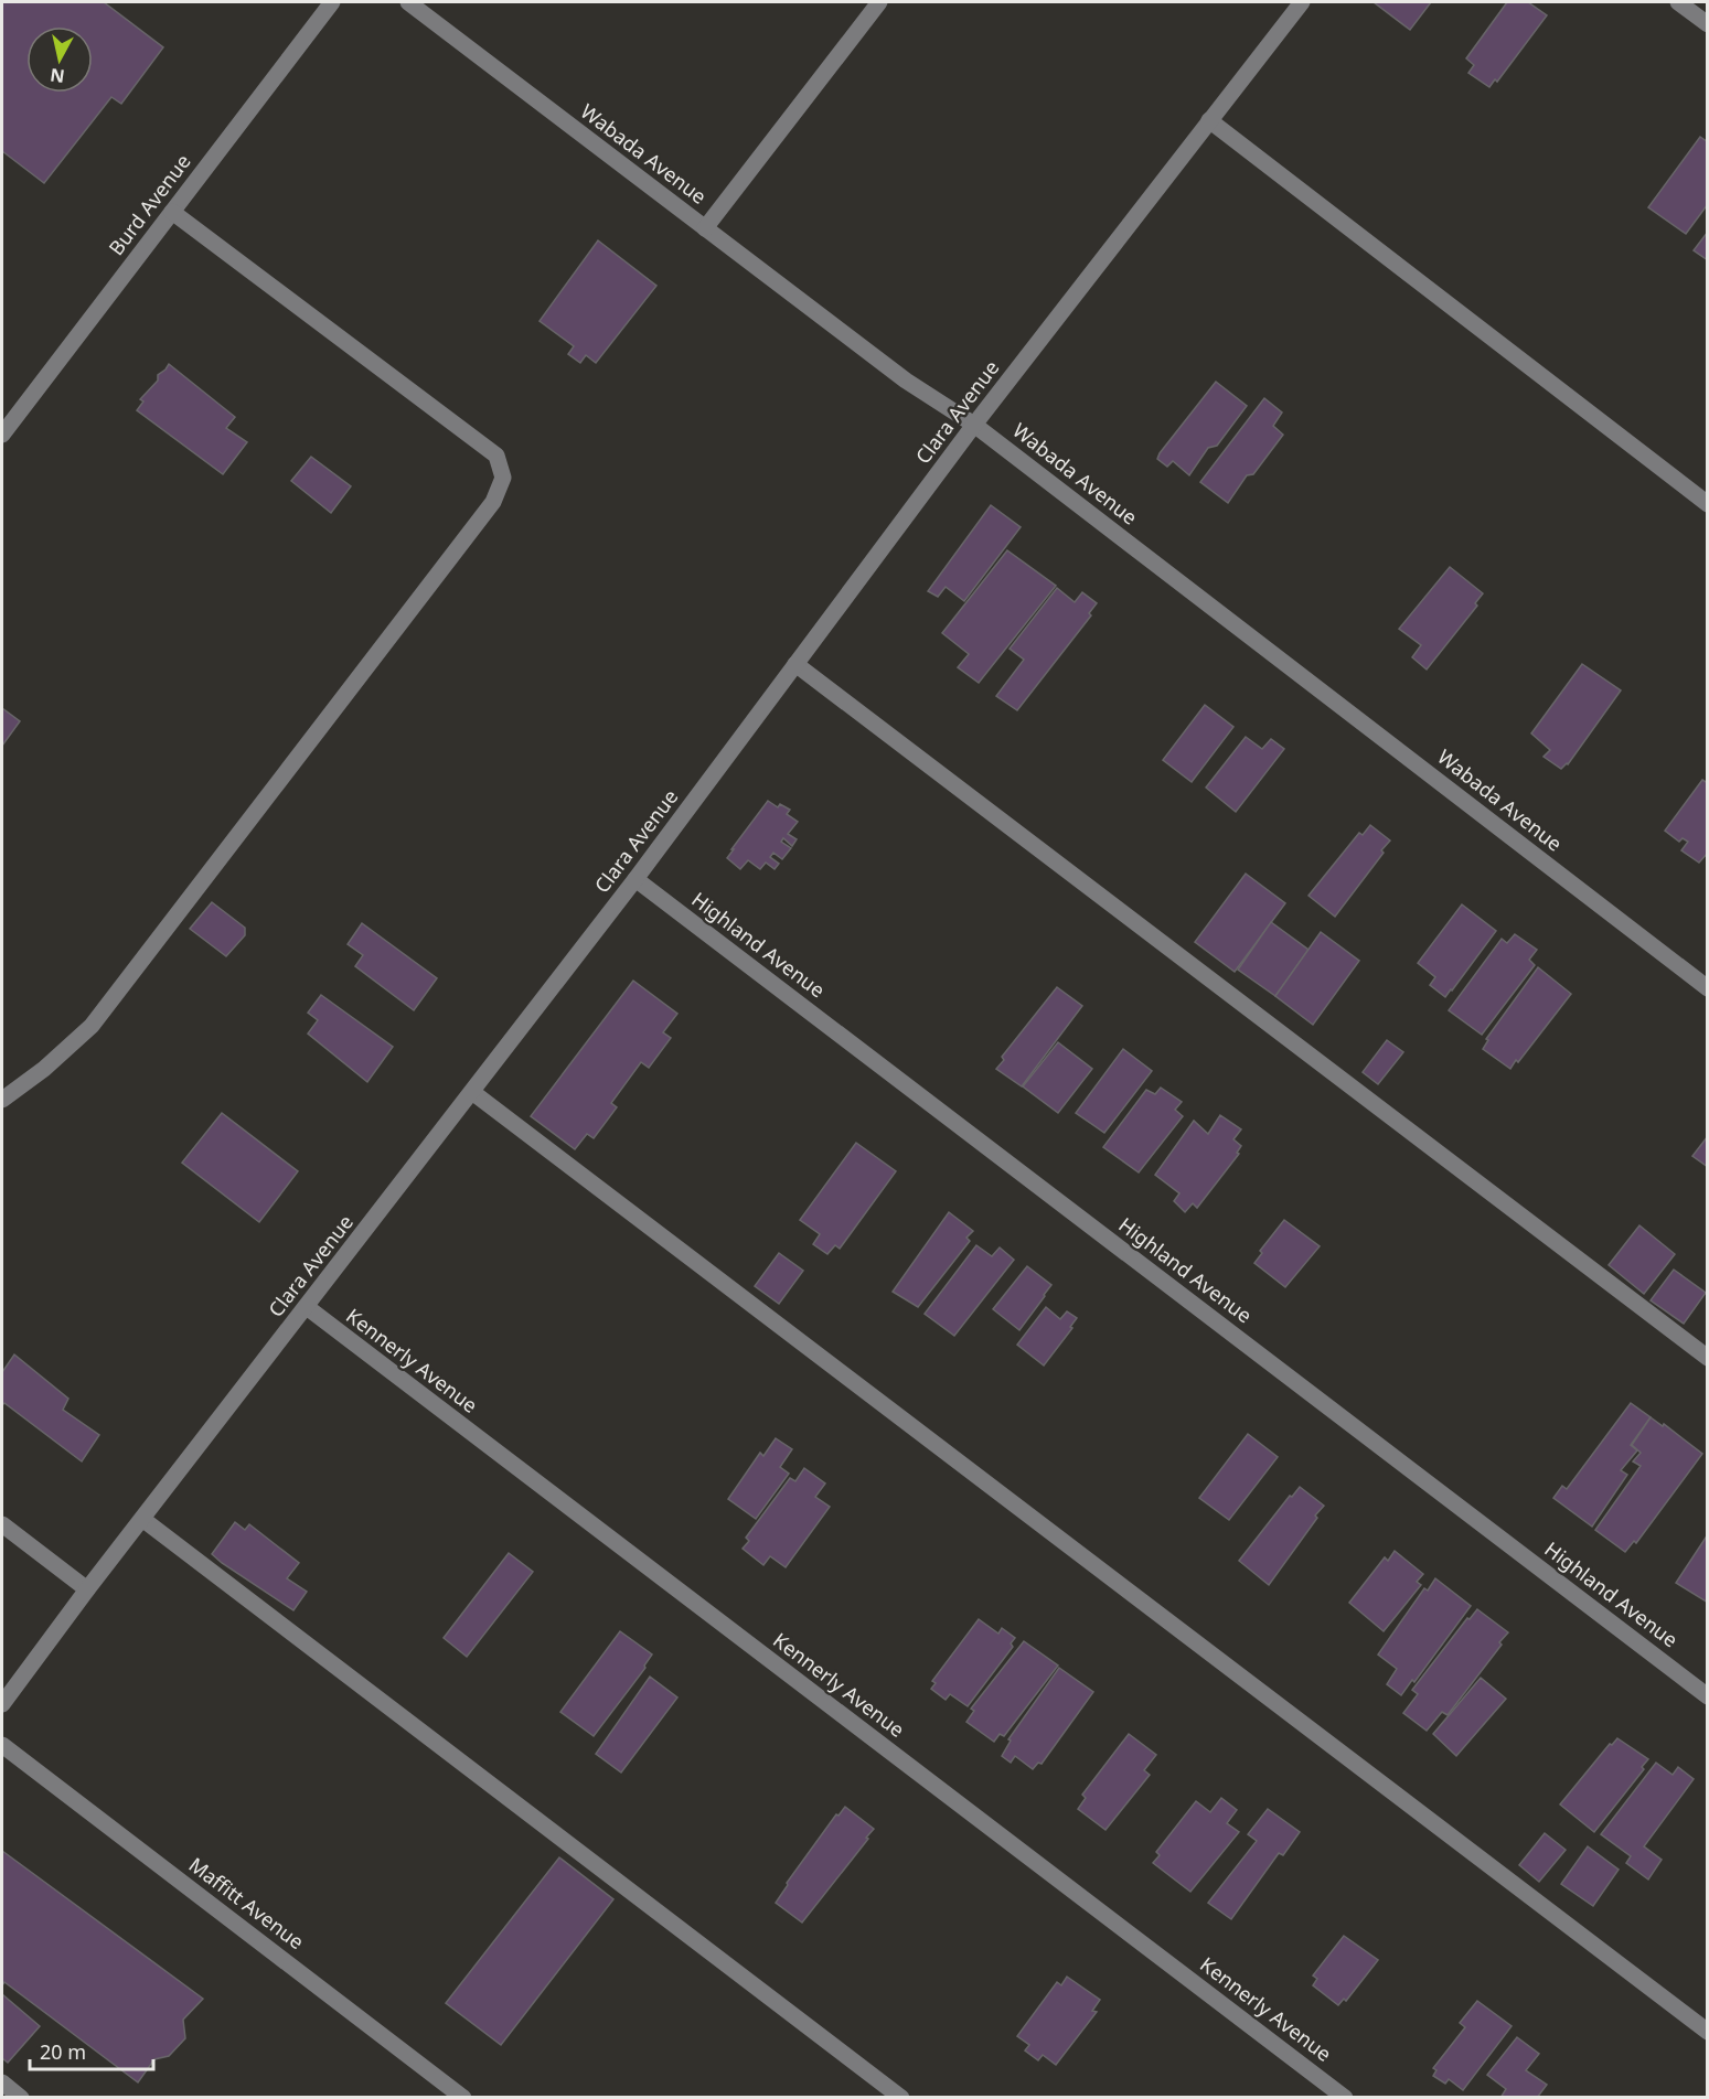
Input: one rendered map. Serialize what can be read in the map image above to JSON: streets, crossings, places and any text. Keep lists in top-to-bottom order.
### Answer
{
  "streets": {
    "street": [
      "Wabada Avenue",
      "Burd Avenue",
      "Clara Avenue",
      "Highland Avenue",
      "Kennerly Avenue",
      "Maffitt Avenue"
    ]
  },
  "crossings": [
    ["Wabada Avenue", "Clara Avenue"],
    ["Clara Avenue", "Highland Avenue"],
    ["Clara Avenue", "Kennerly Avenue"]
  ],
  "scale_bar": "20 m",
  "north": "bottom"
}
